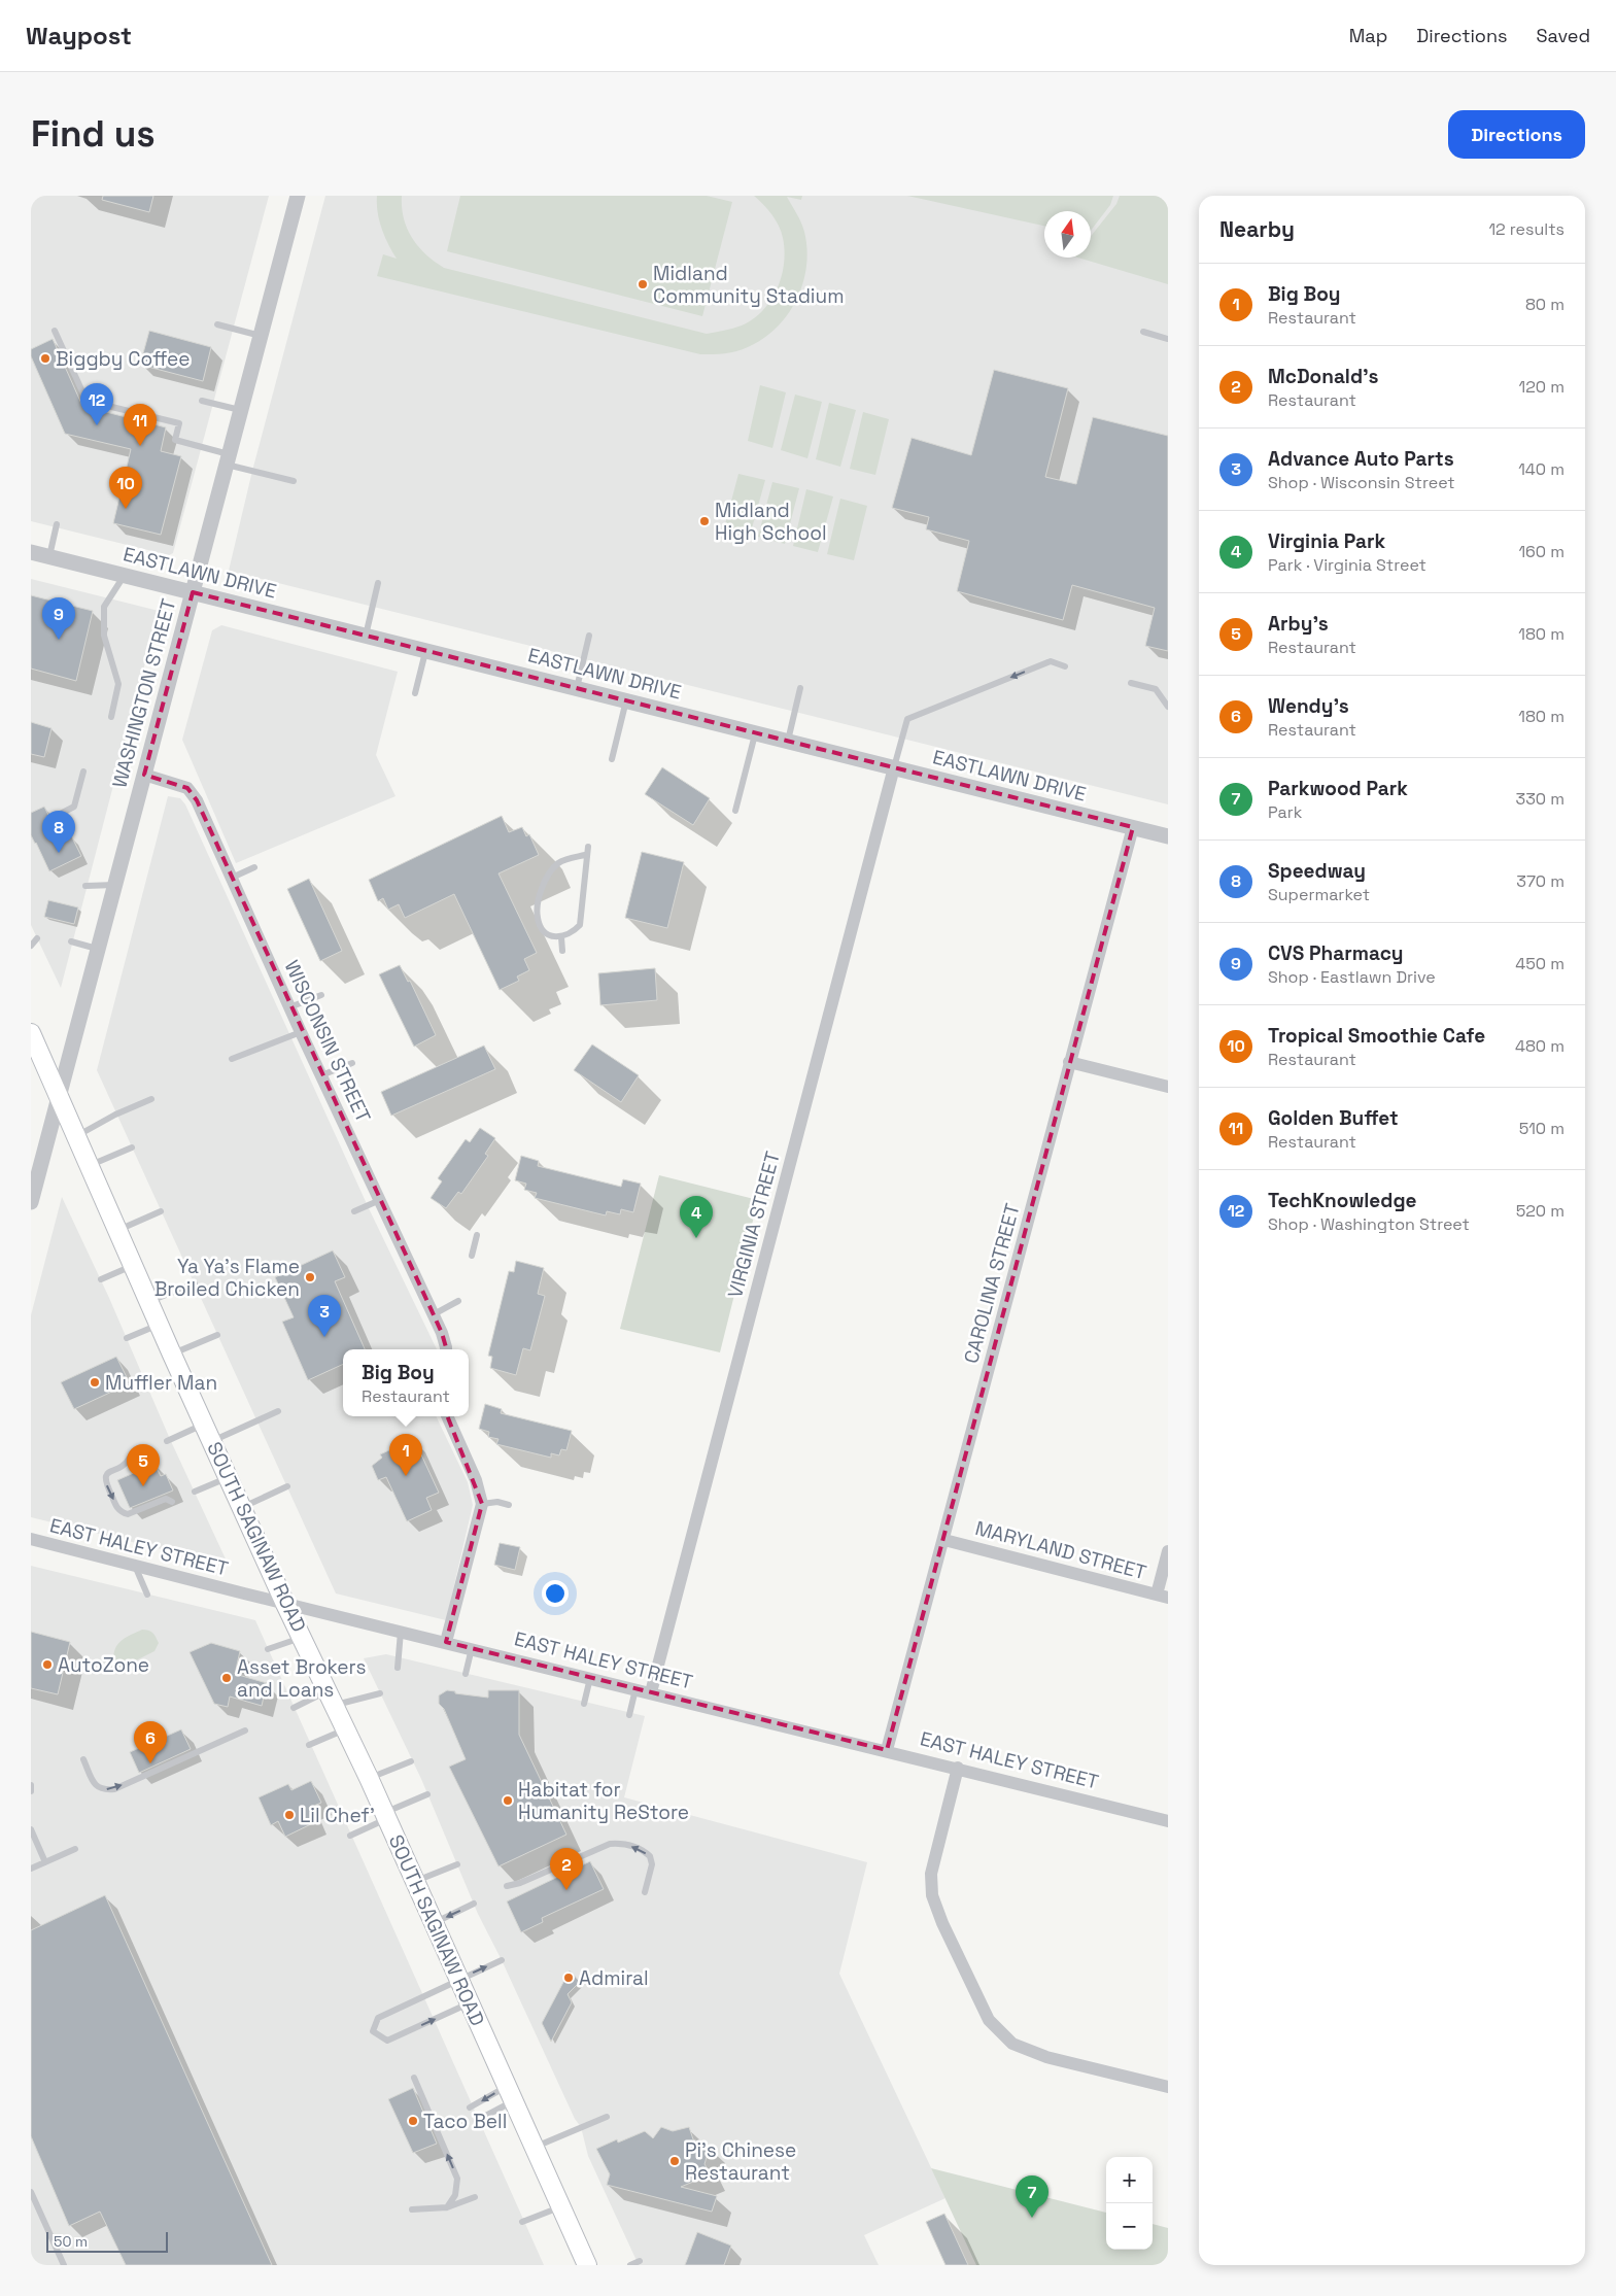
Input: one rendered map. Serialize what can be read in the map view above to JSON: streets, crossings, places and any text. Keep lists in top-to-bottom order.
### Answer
{
  "streets": {
    "main road": ["SOUTH SAGINAW ROAD"],
    "street": [
      "EASTLAWN DRIVE",
      "WASHINGTON STREET",
      "WISCONSIN STREET",
      "VIRGINIA STREET",
      "CAROLINA STREET",
      "EAST HALEY STREET",
      "MARYLAND STREET"
    ]
  },
  "crossings": [
    ["EASTLAWN DRIVE", "WASHINGTON STREET"],
    ["EASTLAWN DRIVE", "VIRGINIA STREET"],
    ["EASTLAWN DRIVE", "CAROLINA STREET"],
    ["WASHINGTON STREET", "WISCONSIN STREET"],
    ["WASHINGTON STREET", "SOUTH SAGINAW ROAD"],
    ["VIRGINIA STREET", "EAST HALEY STREET"],
    ["CAROLINA STREET", "EAST HALEY STREET"],
    ["CAROLINA STREET", "MARYLAND STREET"],
    ["SOUTH SAGINAW ROAD", "EAST HALEY STREET"]
  ],
  "places": [
    "Midland Community Stadium",
    "Biggby Coffee",
    "Midland High School",
    "Ya Ya's Flame Broiled Chicken",
    "Muffler Man",
    "AutoZone",
    "Asset Brokers and Loans",
    "Habitat for Humanity ReStore",
    "Lil Chef'",
    "Admiral",
    "Taco Bell",
    "Pi's Chinese Restaurant"
  ],
  "scale_bar": "50 m",
  "north": "top",
  "page": {
    "header": "Waypost",
    "nav": ["Map", "Directions", "Saved"],
    "buttons": "Directions",
    "title": "Find us",
    "heading": ["Nearby", "12 results"],
    "list": [
      {
        "mark": "1",
        "name": "Big Boy",
        "note": "Restaurant",
        "value": "80 m"
      },
      {
        "mark": "2",
        "name": "McDonald's",
        "note": "Restaurant",
        "value": "120 m"
      },
      {
        "mark": "3",
        "name": "Advance Auto Parts",
        "note": "Shop · Wisconsin Street",
        "value": "140 m"
      },
      {
        "mark": "4",
        "name": "Virginia Park",
        "note": "Park · Virginia Street",
        "value": "160 m"
      },
      {
        "mark": "5",
        "name": "Arby's",
        "note": "Restaurant",
        "value": "180 m"
      },
      {
        "mark": "6",
        "name": "Wendy's",
        "note": "Restaurant",
        "value": "180 m"
      },
      {
        "mark": "7",
        "name": "Parkwood Park",
        "note": "Park",
        "value": "330 m"
      },
      {
        "mark": "8",
        "name": "Speedway",
        "note": "Supermarket",
        "value": "370 m"
      },
      {
        "mark": "9",
        "name": "CVS Pharmacy",
        "note": "Shop · Eastlawn Drive",
        "value": "450 m"
      },
      {
        "mark": "10",
        "name": "Tropical Smoothie Cafe",
        "note": "Restaurant",
        "value": "480 m"
      },
      {
        "mark": "11",
        "name": "Golden Buffet",
        "note": "Restaurant",
        "value": "510 m"
      },
      {
        "mark": "12",
        "name": "TechKnowledge",
        "note": "Shop · Washington Street",
        "value": "520 m"
      }
    ],
    "pins": [
      "12",
      "11",
      "10",
      "9",
      "8",
      "4",
      "3",
      "1",
      "5",
      "6",
      "2",
      "7"
    ],
    "popup": ["Big Boy", "Restaurant"],
    "map_buttons": ["+", "−"],
    "scale": "50 m"
  }
}
